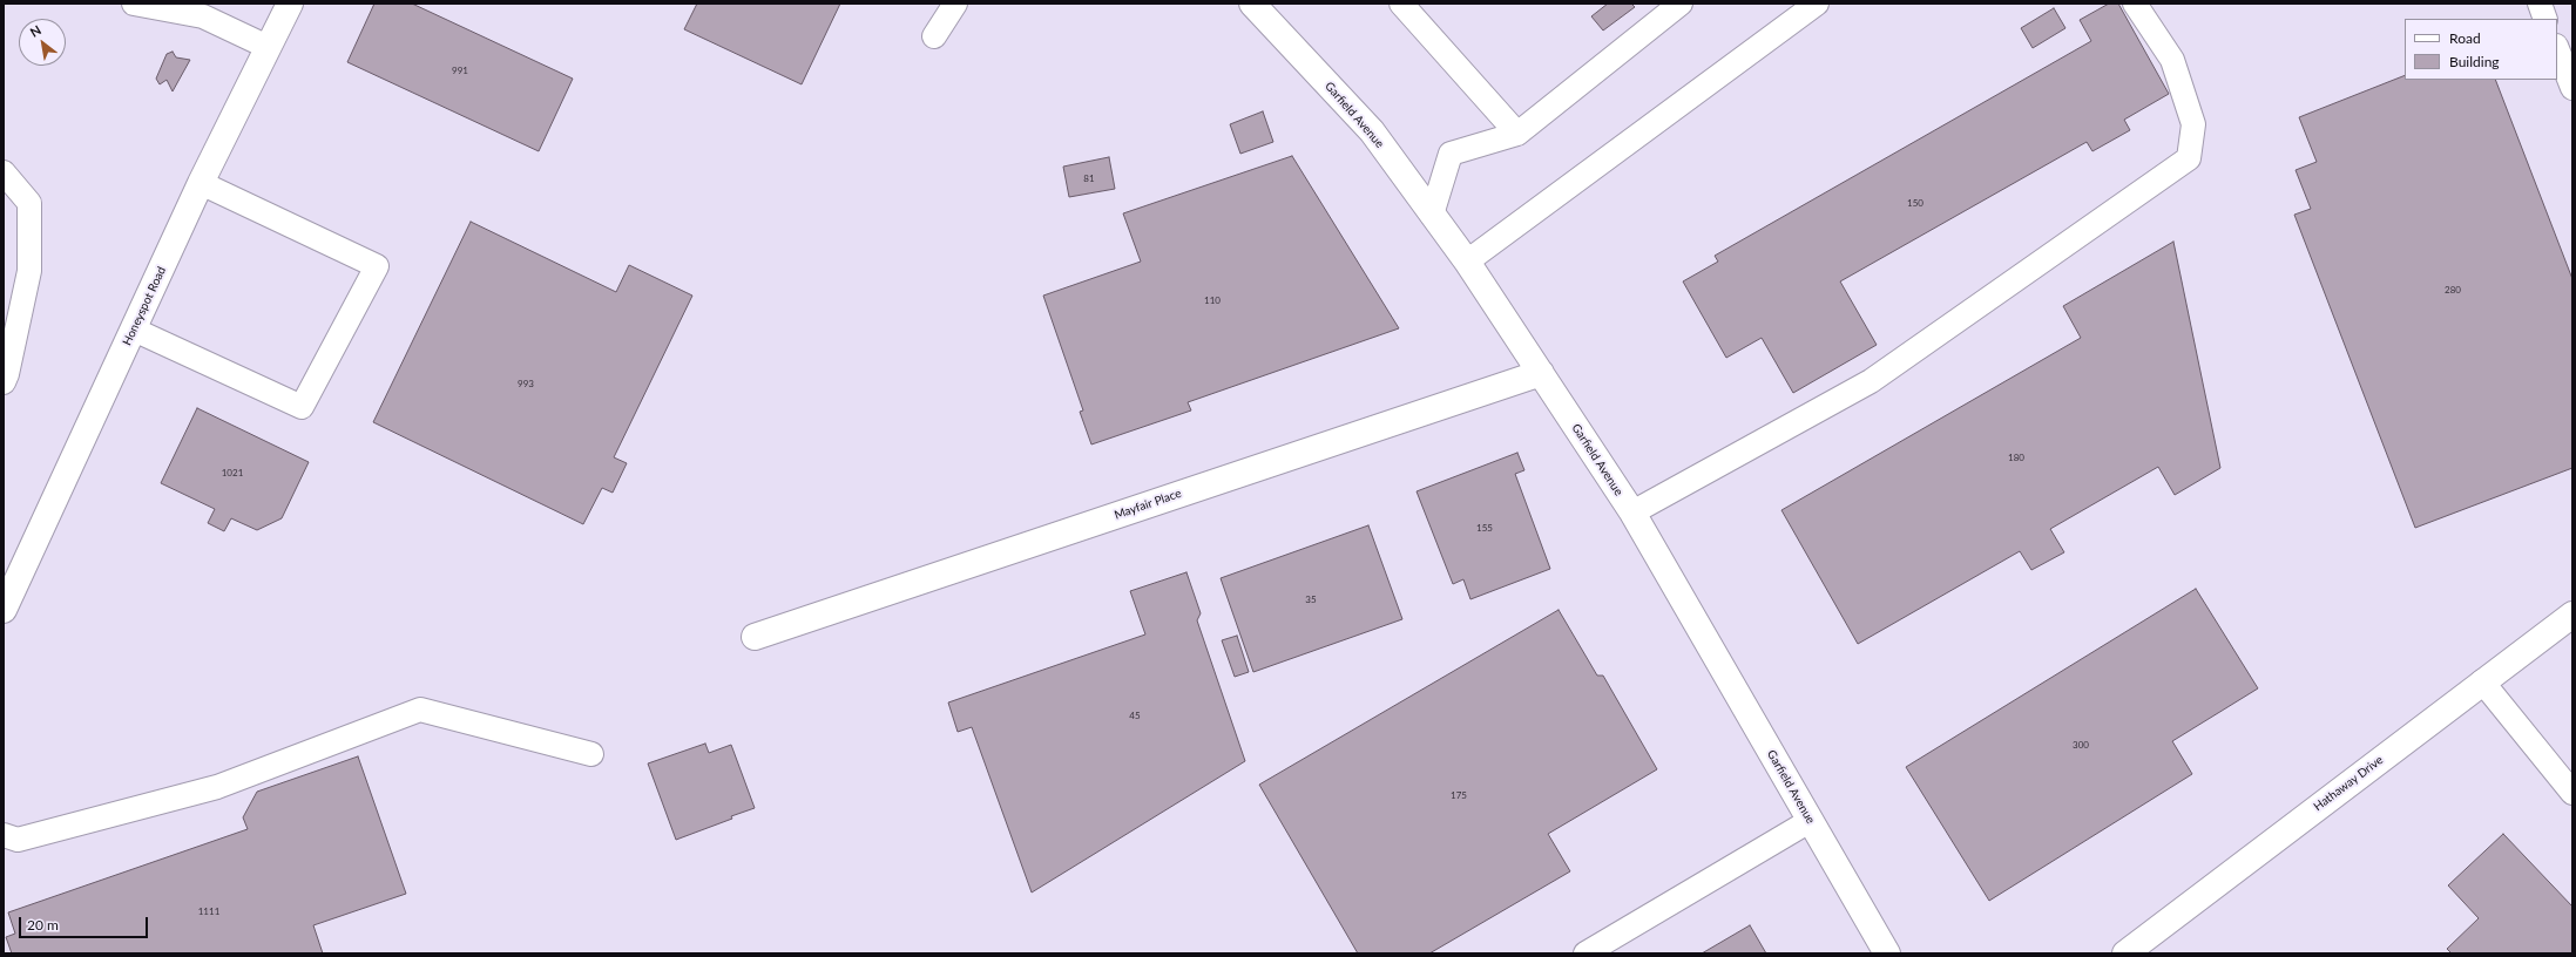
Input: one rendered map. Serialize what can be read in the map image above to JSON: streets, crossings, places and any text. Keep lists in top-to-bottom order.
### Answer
{
  "streets": {
    "street": [
      "Garfield Avenue",
      "Honeyspot Road",
      "Mayfair Place",
      "Hathaway Drive"
    ]
  },
  "crossings": [
    ["Garfield Avenue", "Mayfair Place"]
  ],
  "house_numbers": [
    "991",
    "81",
    "150",
    "280",
    "110",
    "993",
    "180",
    "1021",
    "155",
    "35",
    "45",
    "300",
    "175",
    "1111"
  ],
  "legend": ["Road", "Building"],
  "scale_bar": "20 m",
  "north": "top left"
}
